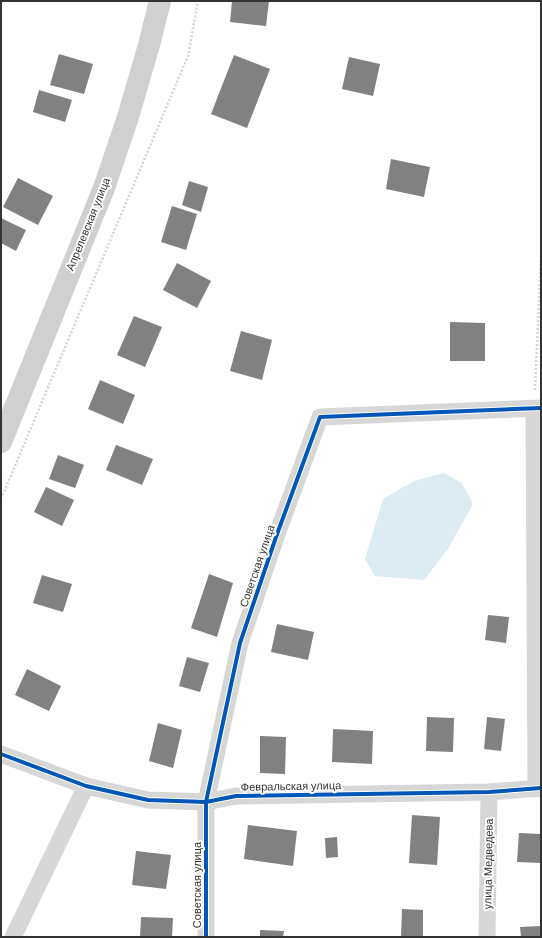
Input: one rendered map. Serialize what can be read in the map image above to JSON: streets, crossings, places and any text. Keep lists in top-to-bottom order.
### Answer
{
  "streets": {
    "street": [
      "Апрелевская улица",
      "Советская улица",
      "Февральская улица",
      "улица Медведева"
    ]
  },
  "crossings": [
    ["Советская улица", "Февральская улица"],
    ["Февральская улица", "улица Медведева"]
  ]
}
